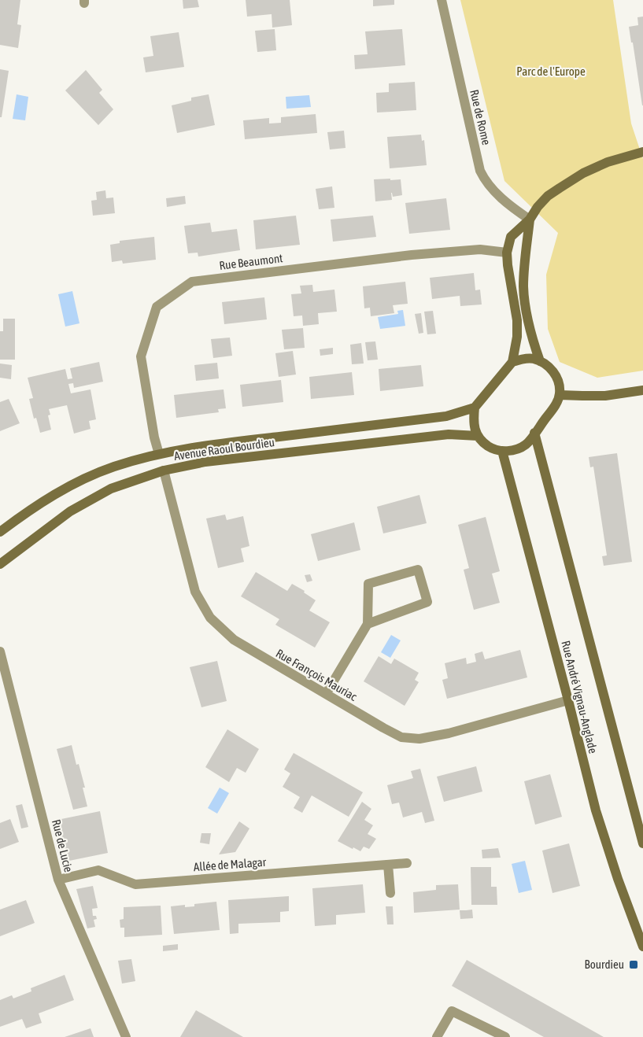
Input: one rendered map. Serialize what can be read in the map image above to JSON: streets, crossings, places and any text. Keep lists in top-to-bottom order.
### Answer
{
  "streets": {
    "street": [
      "Rue de Rome",
      "Rue Beaumont",
      "Avenue Raoul Bourdieu",
      "Rue François Mauriac",
      "Rue André Vignau-Anglade",
      "Rue de Lucie",
      "Allée de Malagar"
    ]
  },
  "crossings": [
    ["Rue Beaumont", "Avenue Raoul Bourdieu"],
    ["Avenue Raoul Bourdieu", "Rue François Mauriac"],
    ["Avenue Raoul Bourdieu", "Rue André Vignau-Anglade"],
    ["Rue François Mauriac", "Rue André Vignau-Anglade"],
    ["Rue de Lucie", "Allée de Malagar"]
  ],
  "parks": ["Parc de l'Europe"],
  "places": {
    "transit": ["Bourdieu"]
  }
}
